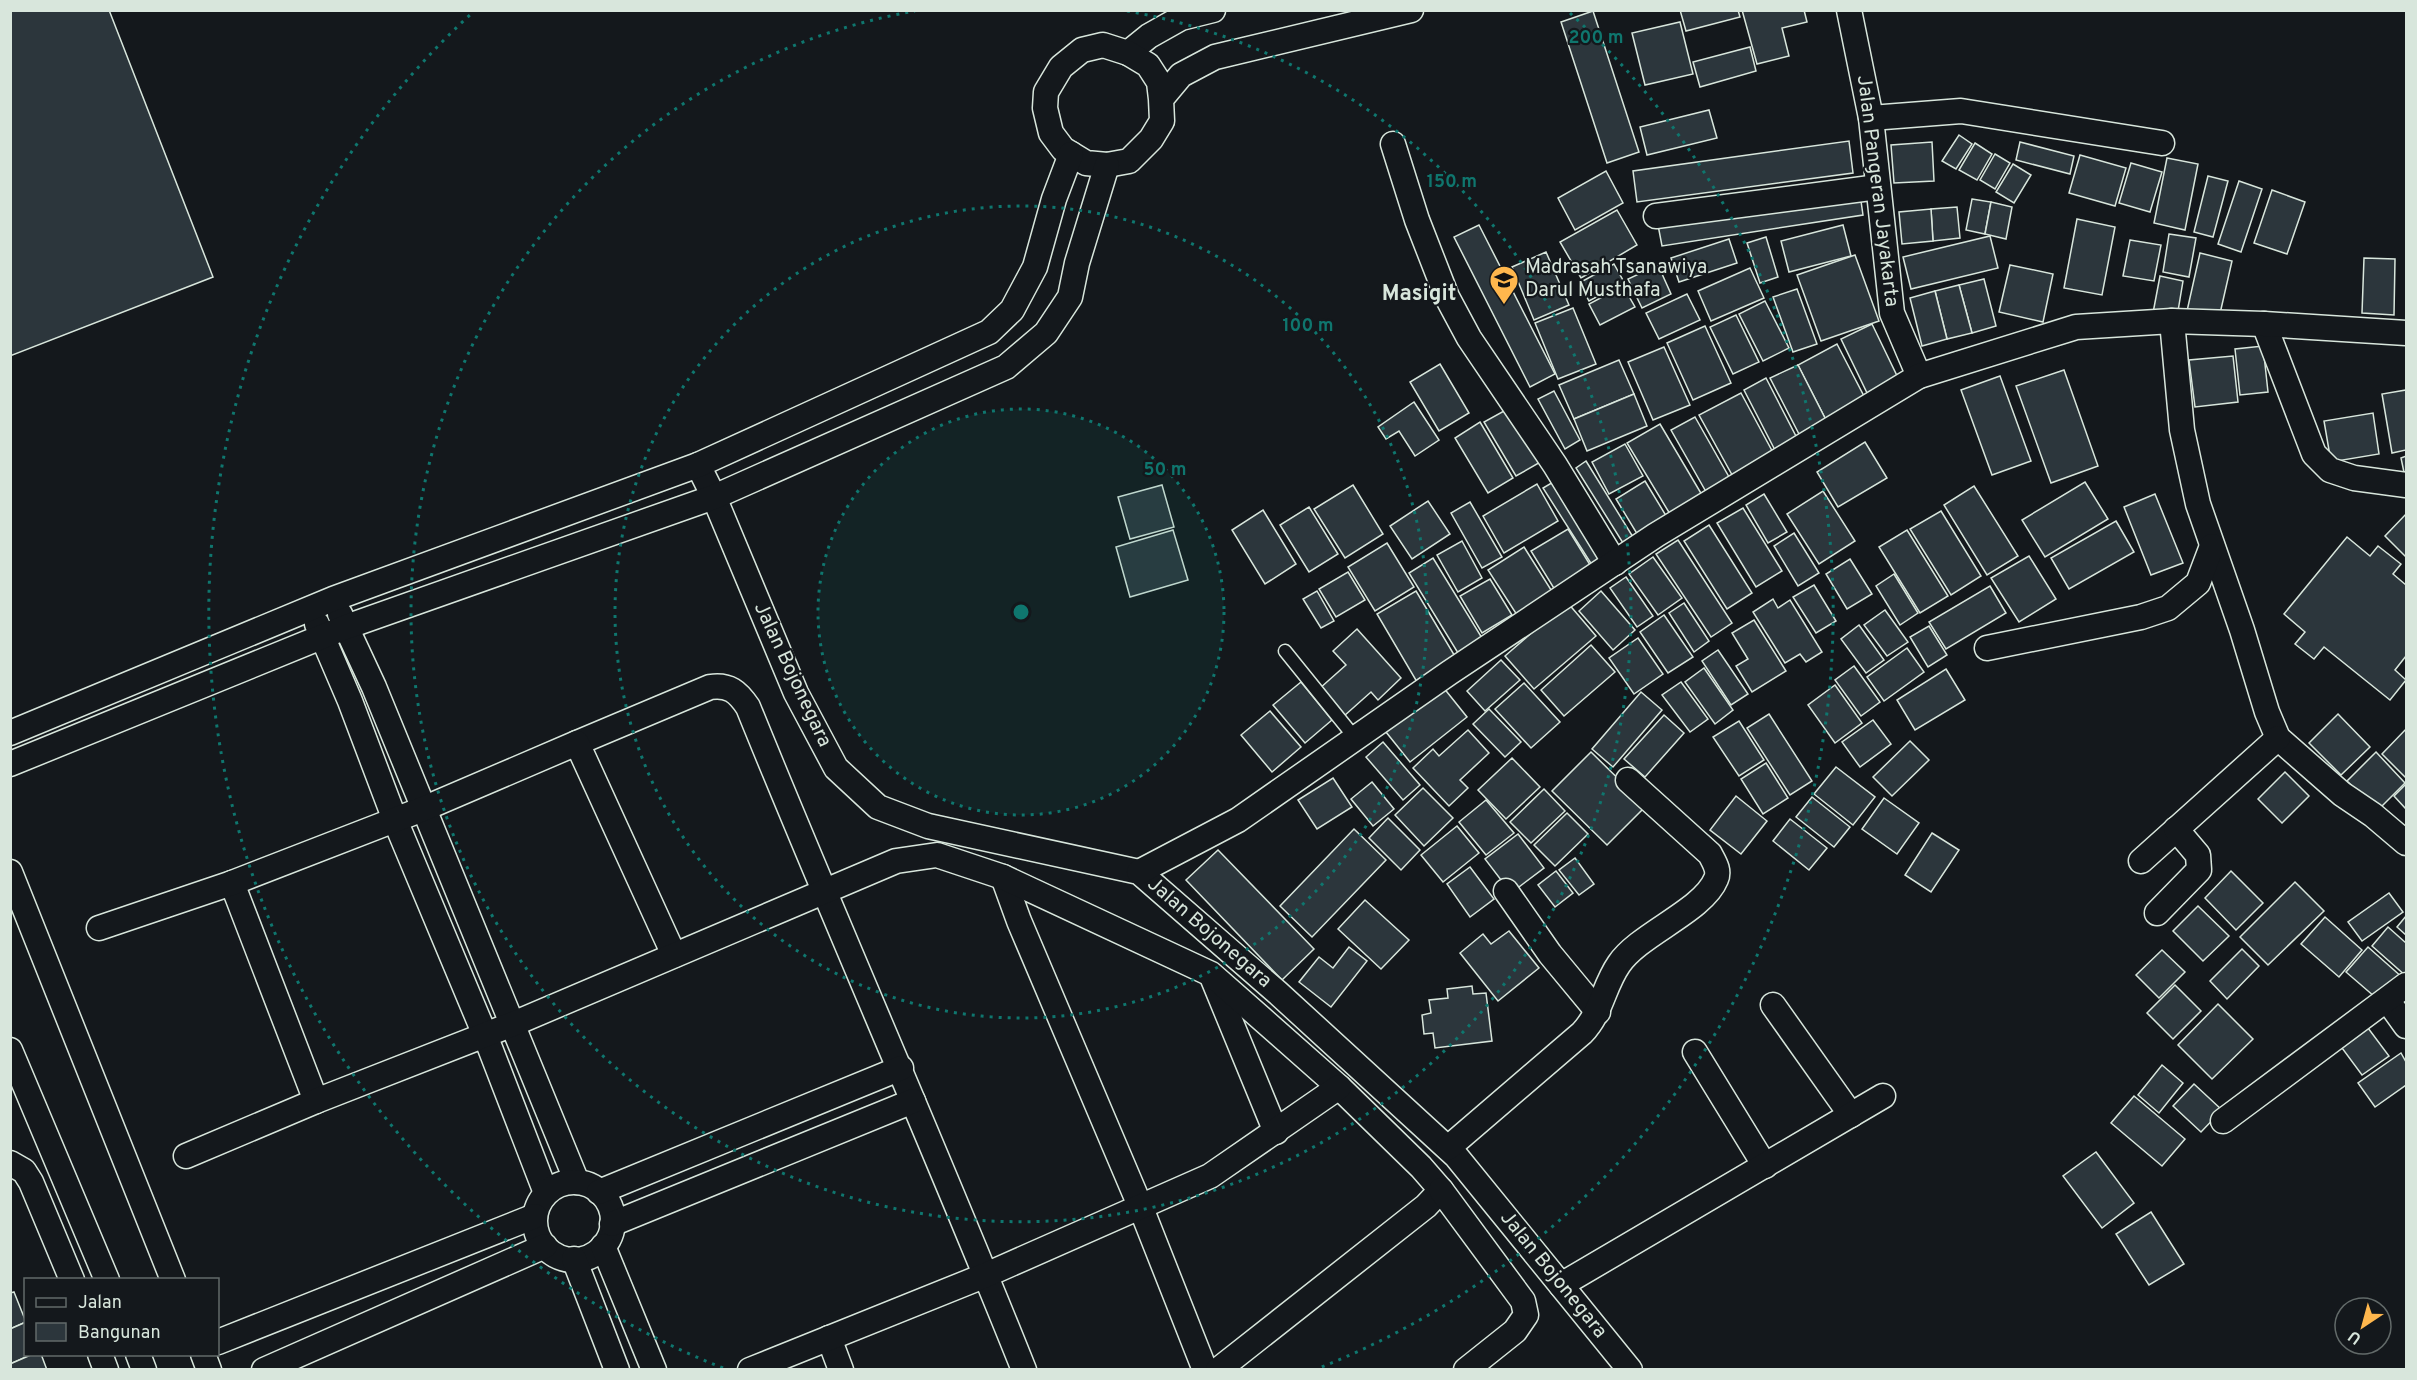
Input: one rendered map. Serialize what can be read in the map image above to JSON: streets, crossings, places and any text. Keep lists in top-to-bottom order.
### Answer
{
  "streets": {
    "street": ["Jalan Pangeran Jayakarta", "Jalan Bojonegara"]
  },
  "districts": ["Masigit"],
  "places": {
    "school or university": ["Madrasah Tsanawiya Darul Musthafa"]
  },
  "legend": ["Jalan", "Bangunan"],
  "north": "bottom left",
  "rings": [
    "200 m",
    "150 m",
    "100 m",
    "50 m"
  ]
}
